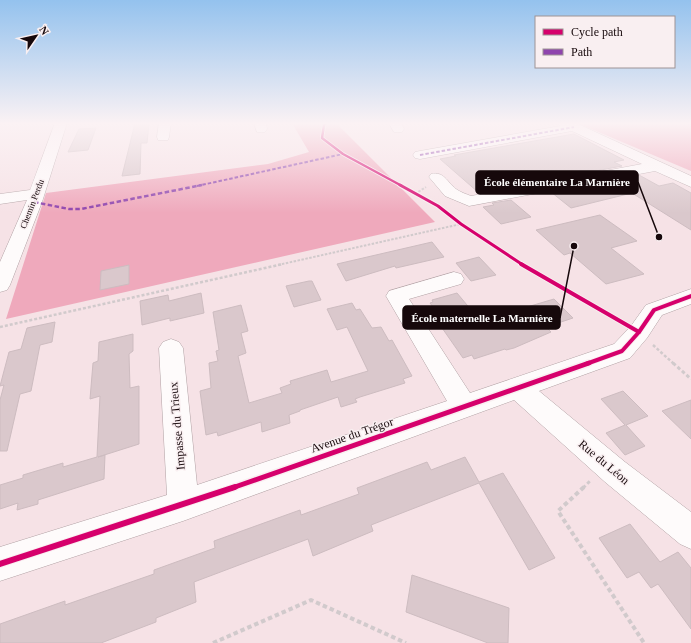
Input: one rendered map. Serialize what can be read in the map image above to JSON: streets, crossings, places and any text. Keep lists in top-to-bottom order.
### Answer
{
  "streets": {
    "street": [
      "Chemin Perdu",
      "Impasse du Trieux",
      "Avenue du Trégor",
      "Rue du Léon"
    ]
  },
  "crossings": [
    ["Impasse du Trieux", "Avenue du Trégor"],
    ["Avenue du Trégor", "Rue du Léon"]
  ],
  "places": ["École élémentaire La Marnière", "École maternelle La Marnière"],
  "legend": ["Cycle path", "Path"],
  "north": "top right"
}
